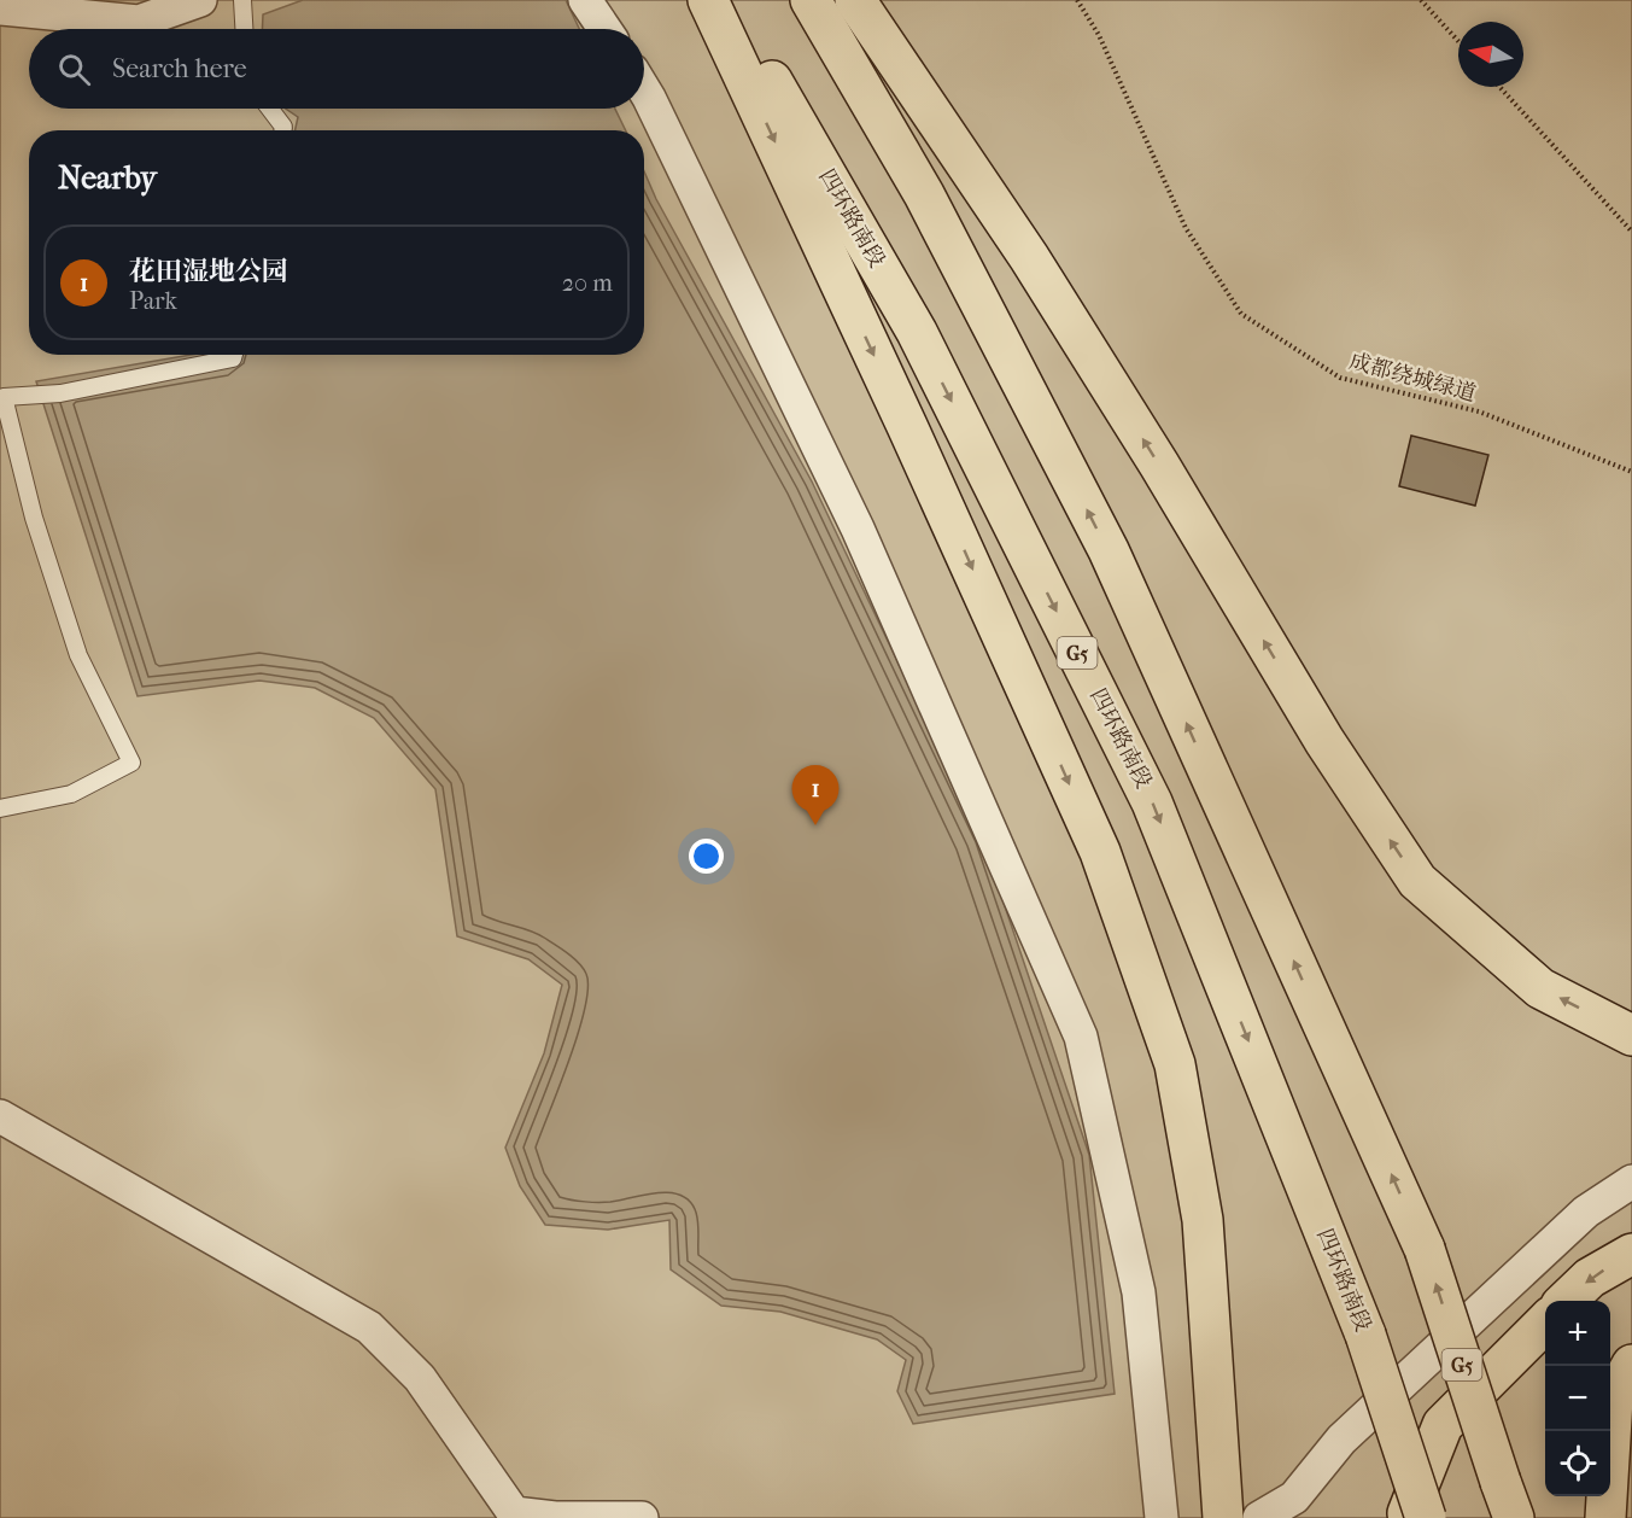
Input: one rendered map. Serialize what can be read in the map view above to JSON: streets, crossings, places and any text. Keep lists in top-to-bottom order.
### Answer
{
  "streets": {
    "highway": ["四环路南段", "G5"],
    "path": ["成都绕城绿道"]
  },
  "north": "left",
  "page": {
    "search": "Search here",
    "heading": "Nearby",
    "list": [
      {
        "mark": "1",
        "name": "花田湿地公园",
        "note": "Park",
        "value": "20 m"
      }
    ],
    "pins": "1",
    "map_buttons": ["+", "−"]
  }
}
